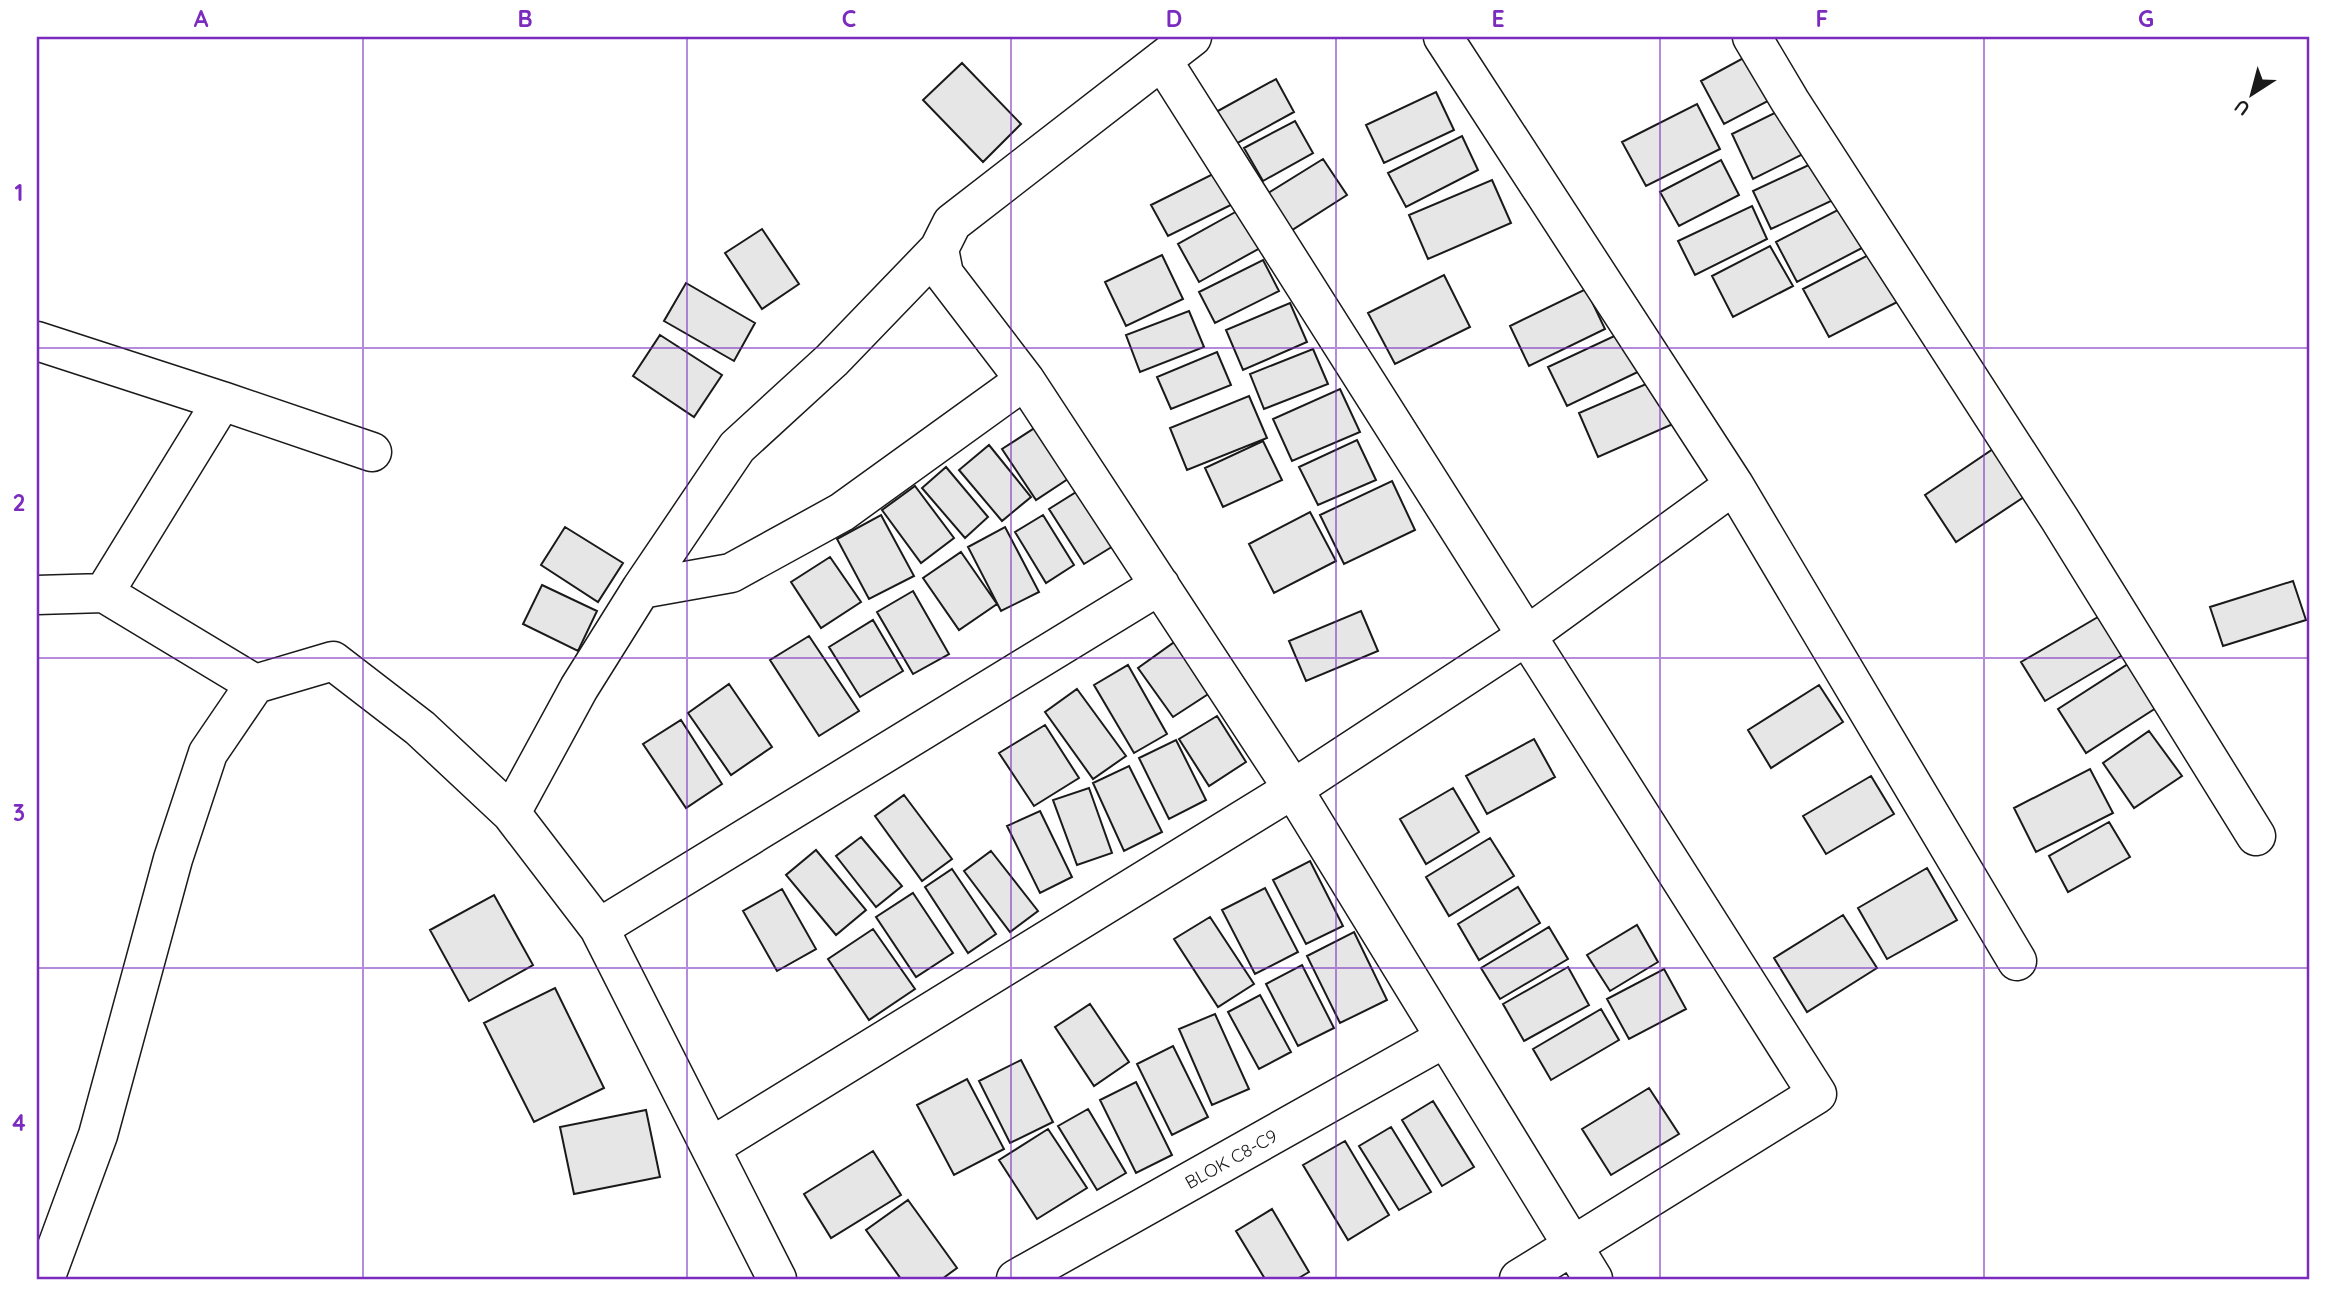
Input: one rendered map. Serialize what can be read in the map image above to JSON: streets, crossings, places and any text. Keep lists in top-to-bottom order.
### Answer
{
  "streets": {
    "street": ["BLOK C8-C9"]
  },
  "north": "bottom left",
  "grid": {
    "columns": [
      "A",
      "B",
      "C",
      "D",
      "E",
      "F",
      "G"
    ],
    "rows": [
      "1",
      "2",
      "3",
      "4"
    ]
  }
}
